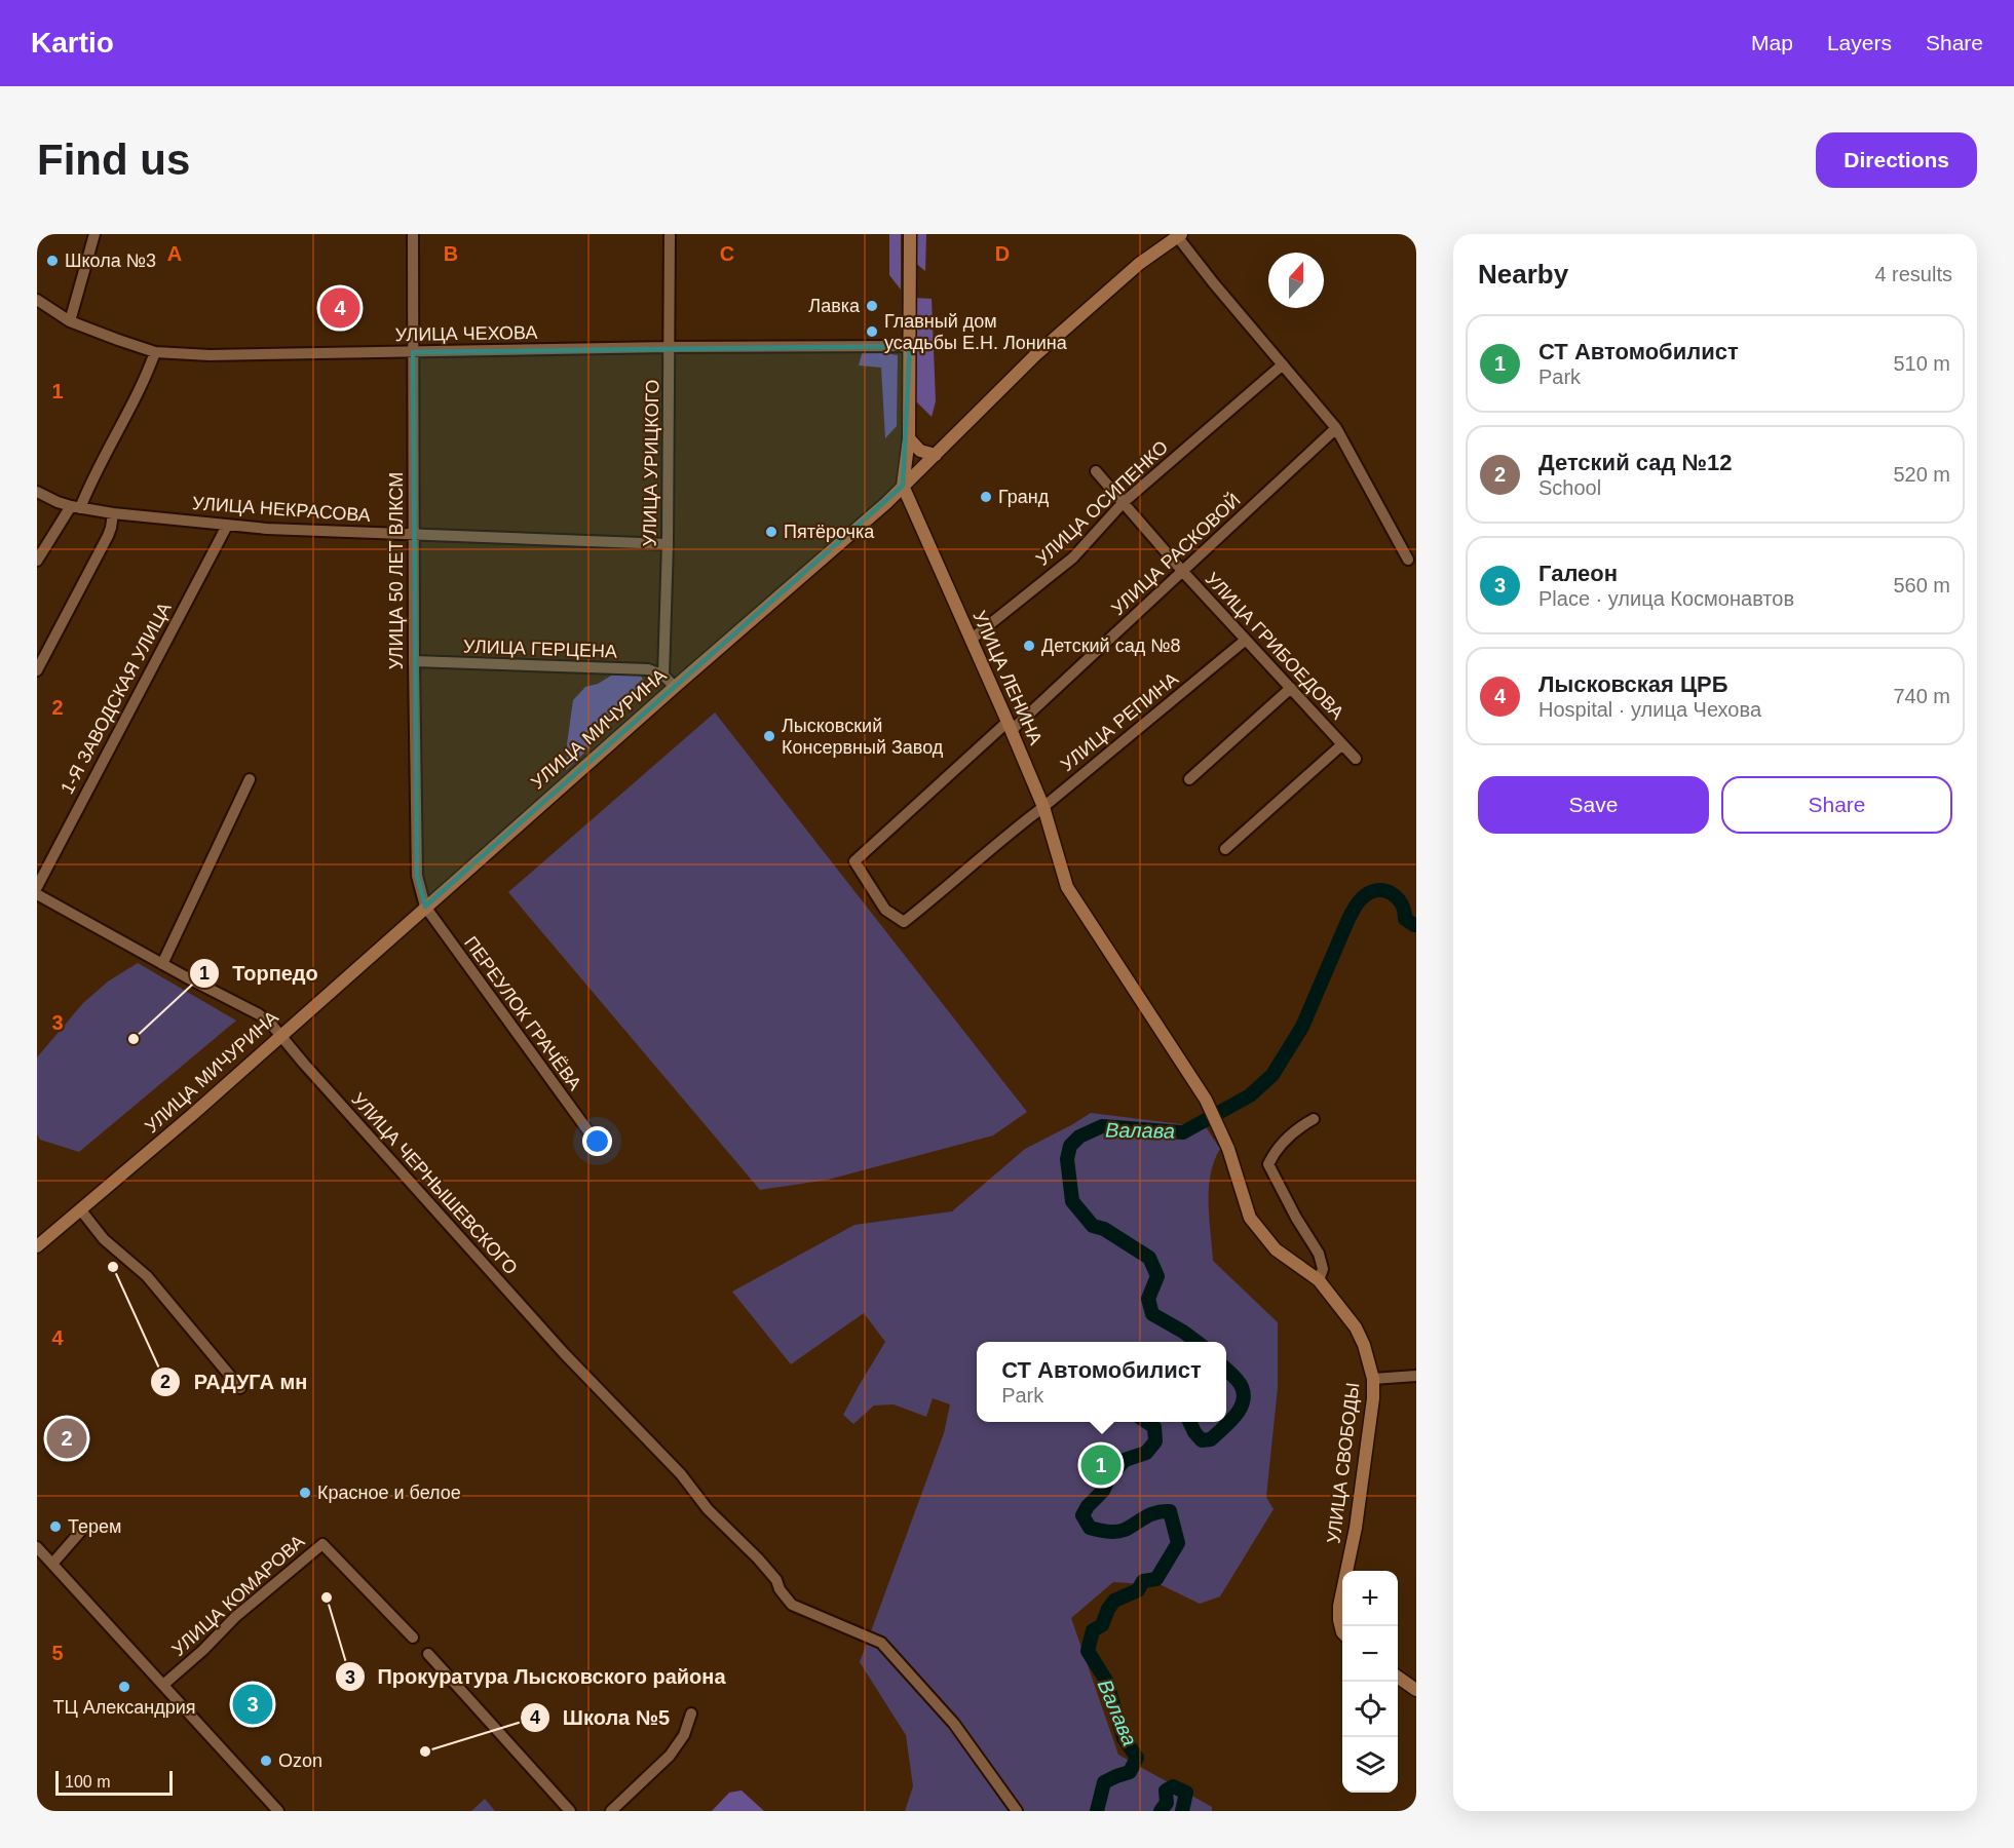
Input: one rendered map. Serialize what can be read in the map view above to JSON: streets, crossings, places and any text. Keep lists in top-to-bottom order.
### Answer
{
  "streets": {
    "main road": ["УЛИЦА ЛЕНИНА", "УЛИЦА МИЧУРИНА", "УЛИЦА СВОБОДЫ"],
    "street": [
      "УЛИЦА ЧЕХОВА",
      "УЛИЦА УРИЦКОГО",
      "УЛИЦА ОСИПЕНКО",
      "УЛИЦА НЕКРАСОВА",
      "УЛИЦА РАСКОВОЙ",
      "УЛИЦА 50 ЛЕТ ВЛКСМ",
      "УЛИЦА ГРИБОЕДОВА",
      "УЛИЦА ГЕРЦЕНА",
      "1-Я ЗАВОДСКАЯ УЛИЦА",
      "УЛИЦА РЕПИНА",
      "ПЕРЕУЛОК ГРАЧЁВА",
      "УЛИЦА ЧЕРНЫШЕВСКОГО",
      "УЛИЦА КОМАРОВА"
    ]
  },
  "crossings": [
    ["УЛИЦА ЧЕХОВА", "УЛИЦА УРИЦКОГО"],
    ["УЛИЦА ЧЕХОВА", "УЛИЦА 50 ЛЕТ ВЛКСМ"],
    ["УЛИЦА УРИЦКОГО", "УЛИЦА НЕКРАСОВА"],
    ["УЛИЦА УРИЦКОГО", "УЛИЦА ГЕРЦЕНА"],
    ["УЛИЦА ОСИПЕНКО", "УЛИЦА ГРИБОЕДОВА"],
    ["УЛИЦА ОСИПЕНКО", "УЛИЦА ЛЕНИНА"],
    ["УЛИЦА НЕКРАСОВА", "УЛИЦА 50 ЛЕТ ВЛКСМ"],
    ["УЛИЦА НЕКРАСОВА", "1-Я ЗАВОДСКАЯ УЛИЦА"],
    ["УЛИЦА РАСКОВОЙ", "УЛИЦА ГРИБОЕДОВА"],
    ["УЛИЦА РАСКОВОЙ", "УЛИЦА ЛЕНИНА"],
    ["УЛИЦА РАСКОВОЙ", "УЛИЦА РЕПИНА"],
    ["УЛИЦА 50 ЛЕТ ВЛКСМ", "УЛИЦА ГЕРЦЕНА"],
    ["УЛИЦА 50 ЛЕТ ВЛКСМ", "УЛИЦА МИЧУРИНА"],
    ["УЛИЦА 50 ЛЕТ ВЛКСМ", "ПЕРЕУЛОК ГРАЧЁВА"],
    ["УЛИЦА ГРИБОЕДОВА", "УЛИЦА РЕПИНА"],
    ["УЛИЦА ЛЕНИНА", "УЛИЦА РЕПИНА"],
    ["УЛИЦА ЛЕНИНА", "УЛИЦА МИЧУРИНА"],
    ["УЛИЦА ЛЕНИНА", "УЛИЦА СВОБОДЫ"],
    ["УЛИЦА МИЧУРИНА", "ПЕРЕУЛОК ГРАЧЁВА"],
    ["УЛИЦА МИЧУРИНА", "УЛИЦА ЧЕРНЫШЕВСКОГО"]
  ],
  "water": ["Валава"],
  "places": [
    "Школа №3",
    "Лавка",
    "Главный дом усадьбы Е.Н. Лонина",
    "Гранд",
    "Пятёрочка",
    "Детский сад №8",
    "Лысковский Консервный Завод",
    "Торпедо",
    "РАДУГА мн",
    "Красное и белое",
    "Терем",
    "Прокуратура Лысковского района",
    "ТЦ Александрия",
    "Школа №5",
    "Ozon"
  ],
  "scale_bar": "100 m",
  "north": "top",
  "page": {
    "header": "Kartio",
    "nav": ["Map", "Layers", "Share"],
    "buttons": [
      "Directions",
      ["Save", "Share"]
    ],
    "title": "Find us",
    "heading": ["Nearby", "4 results"],
    "pins": [
      "4",
      "2",
      "1",
      "3"
    ],
    "list": [
      {
        "mark": "1",
        "name": "СТ Автомобилист",
        "note": "Park",
        "value": "510 m"
      },
      {
        "mark": "2",
        "name": "Детский сад №12",
        "note": "School",
        "value": "520 m"
      },
      {
        "mark": "3",
        "name": "Галеон",
        "note": "Place · улица Космонавтов",
        "value": "560 m"
      },
      {
        "mark": "4",
        "name": "Лысковская ЦРБ",
        "note": "Hospital · улица Чехова",
        "value": "740 m"
      }
    ],
    "popup": ["СТ Автомобилист", "Park"],
    "map_buttons": ["+", "−"],
    "scale": "100 m"
  },
  "grid": {
    "columns": [
      "A",
      "B",
      "C",
      "D"
    ],
    "rows": [
      "1",
      "2",
      "3",
      "4",
      "5"
    ]
  }
}
